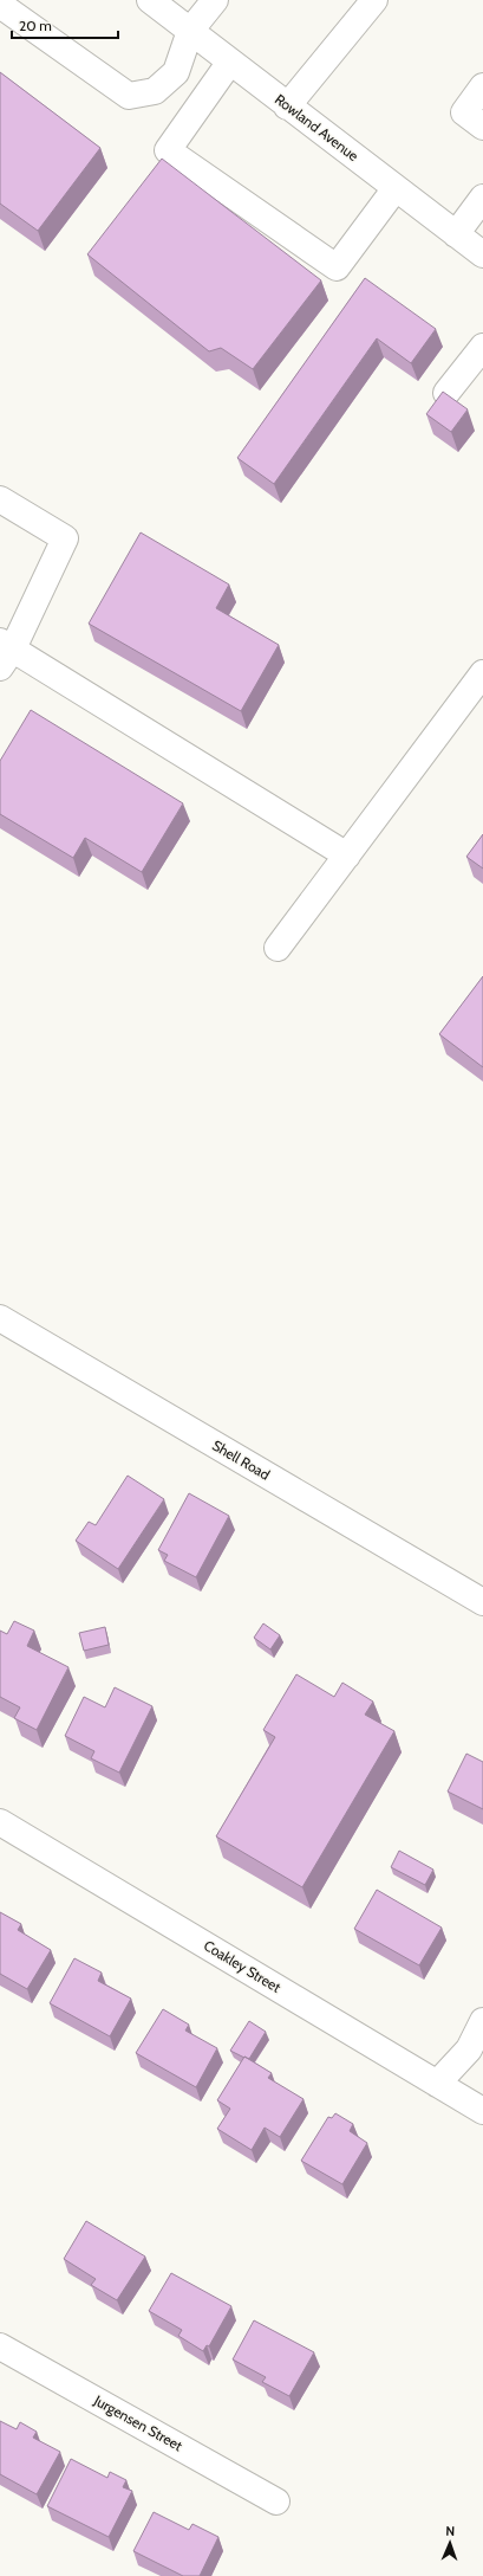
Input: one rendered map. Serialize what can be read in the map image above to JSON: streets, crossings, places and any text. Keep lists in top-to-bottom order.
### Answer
{
  "streets": {
    "street": [
      "Rowland Avenue",
      "Shell Road",
      "Coakley Street",
      "Jurgensen Street"
    ]
  },
  "scale_bar": "20 m",
  "north": "top"
}
